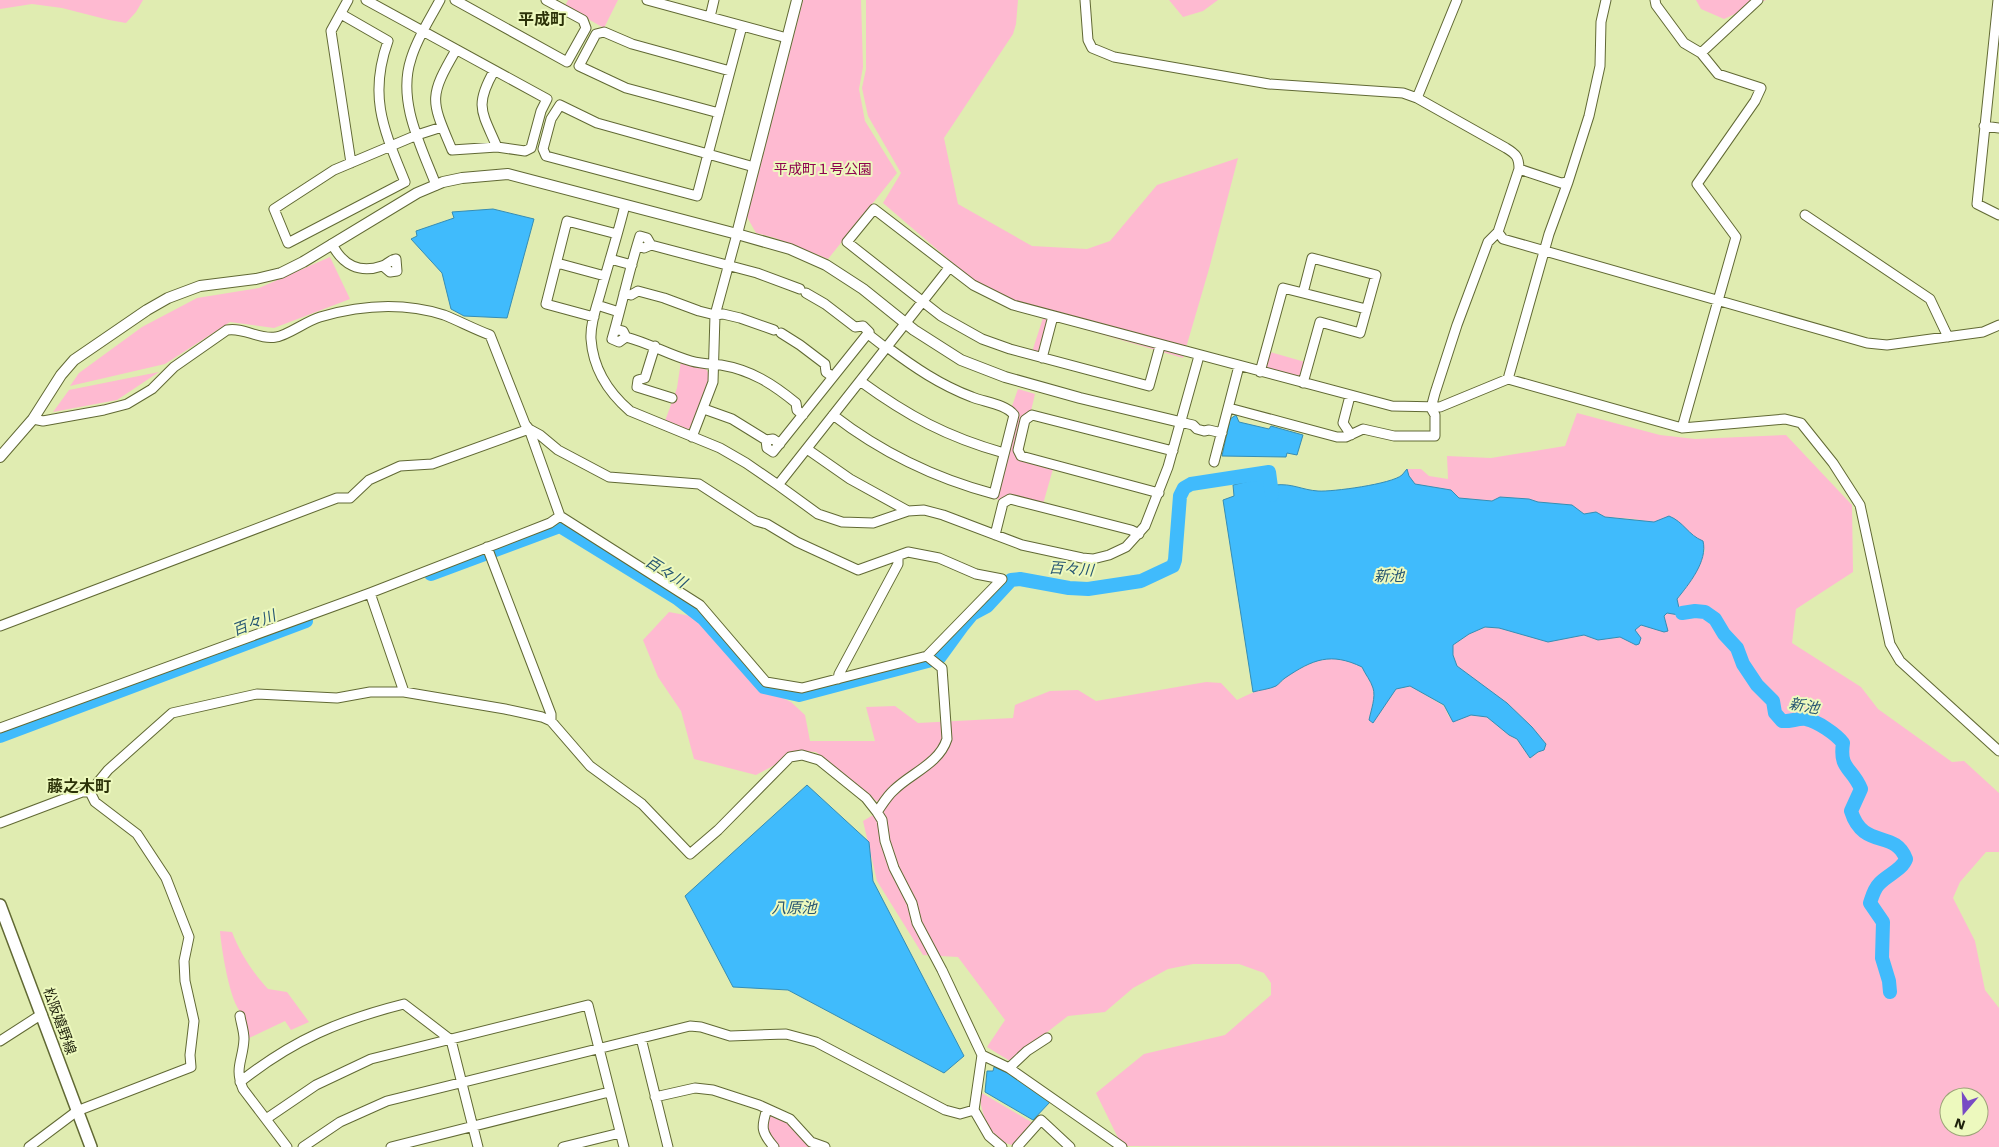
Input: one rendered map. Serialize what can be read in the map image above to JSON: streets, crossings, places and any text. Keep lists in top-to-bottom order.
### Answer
{
  "streets": {
    "main road": ["松阪嬉野線"]
  },
  "districts": ["平成町", "藤之木町"],
  "water": ["百々川", "新池", "八原池"],
  "parks": ["平成町１号公園"],
  "north": "bottom"
}
